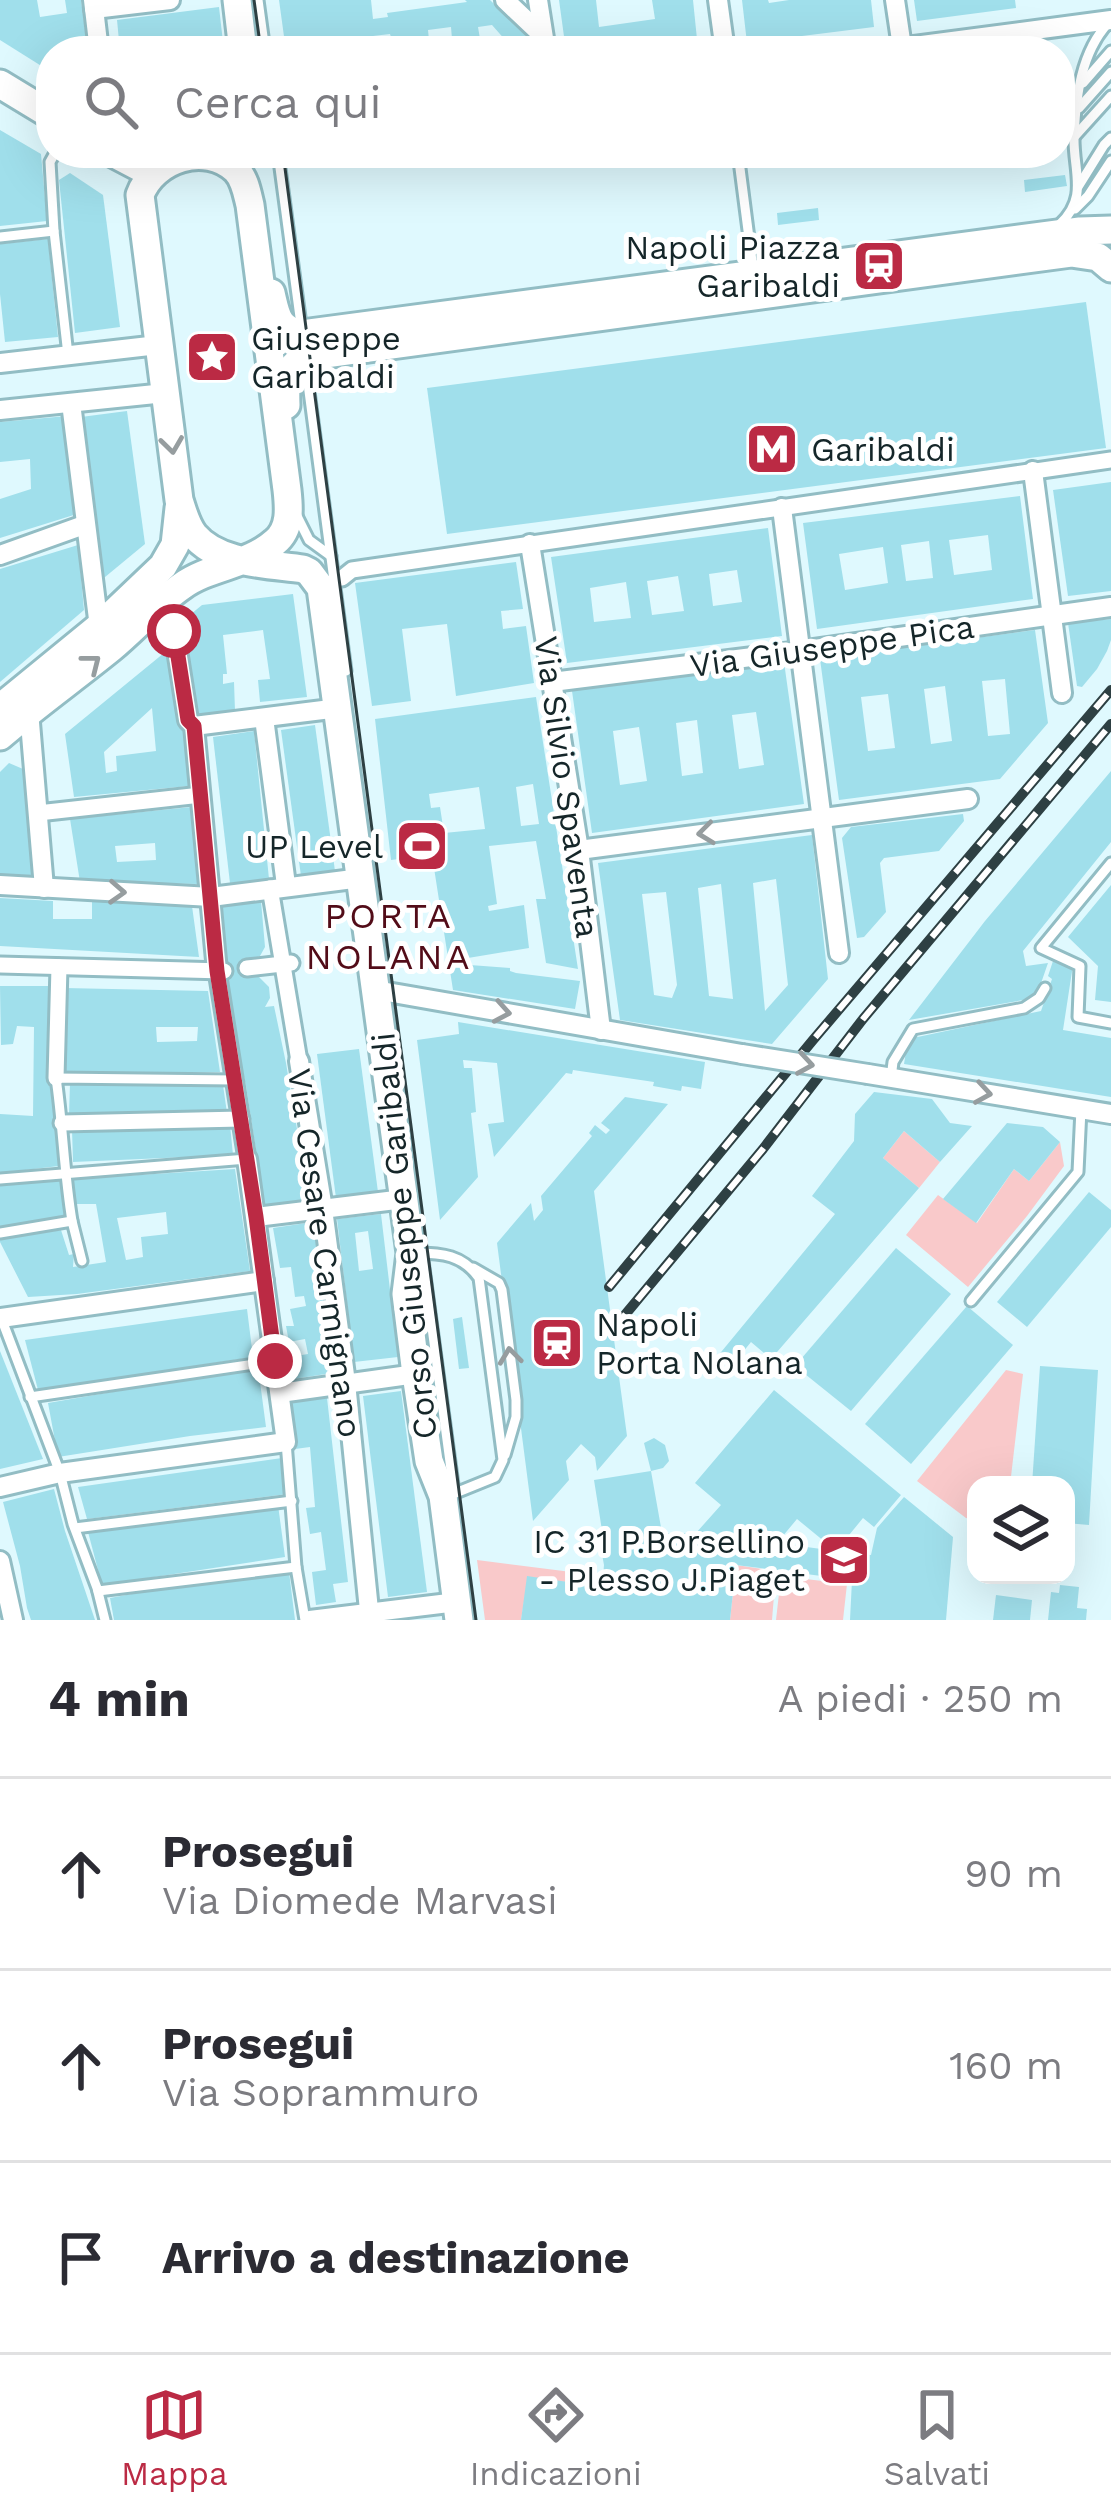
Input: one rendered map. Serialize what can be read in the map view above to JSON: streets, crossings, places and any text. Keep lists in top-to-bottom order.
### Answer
{
  "streets": {
    "main road": ["Corso Giuseppe Garibaldi"],
    "street": ["Via Giuseppe Pica", "Via Silvio Spaventa", "Via Cesare Carmignano"]
  },
  "crossings": [
    ["Via Giuseppe Pica", "Via Silvio Spaventa"]
  ],
  "districts": ["PORTA NOLANA"],
  "places": {
    "station": ["Napoli Piazza Garibaldi", "Napoli Porta Nolana"],
    "place": ["Giuseppe Garibaldi"],
    "metro station": ["Garibaldi"],
    "sports": ["UP Level"],
    "school or university": ["IC 31 P.Borsellino - Plesso J.Piaget"]
  },
  "page": {
    "search": "Cerca qui",
    "heading": ["4 min", "A piedi · 250 m"],
    "list": [
      ["Prosegui", "Via Diomede Marvasi", "90 m"],
      ["Prosegui", "Via Soprammuro", "160 m"],
      "Arrivo a destinazione"
    ],
    "nav": ["Mappa", "Indicazioni", "Salvati"]
  }
}
